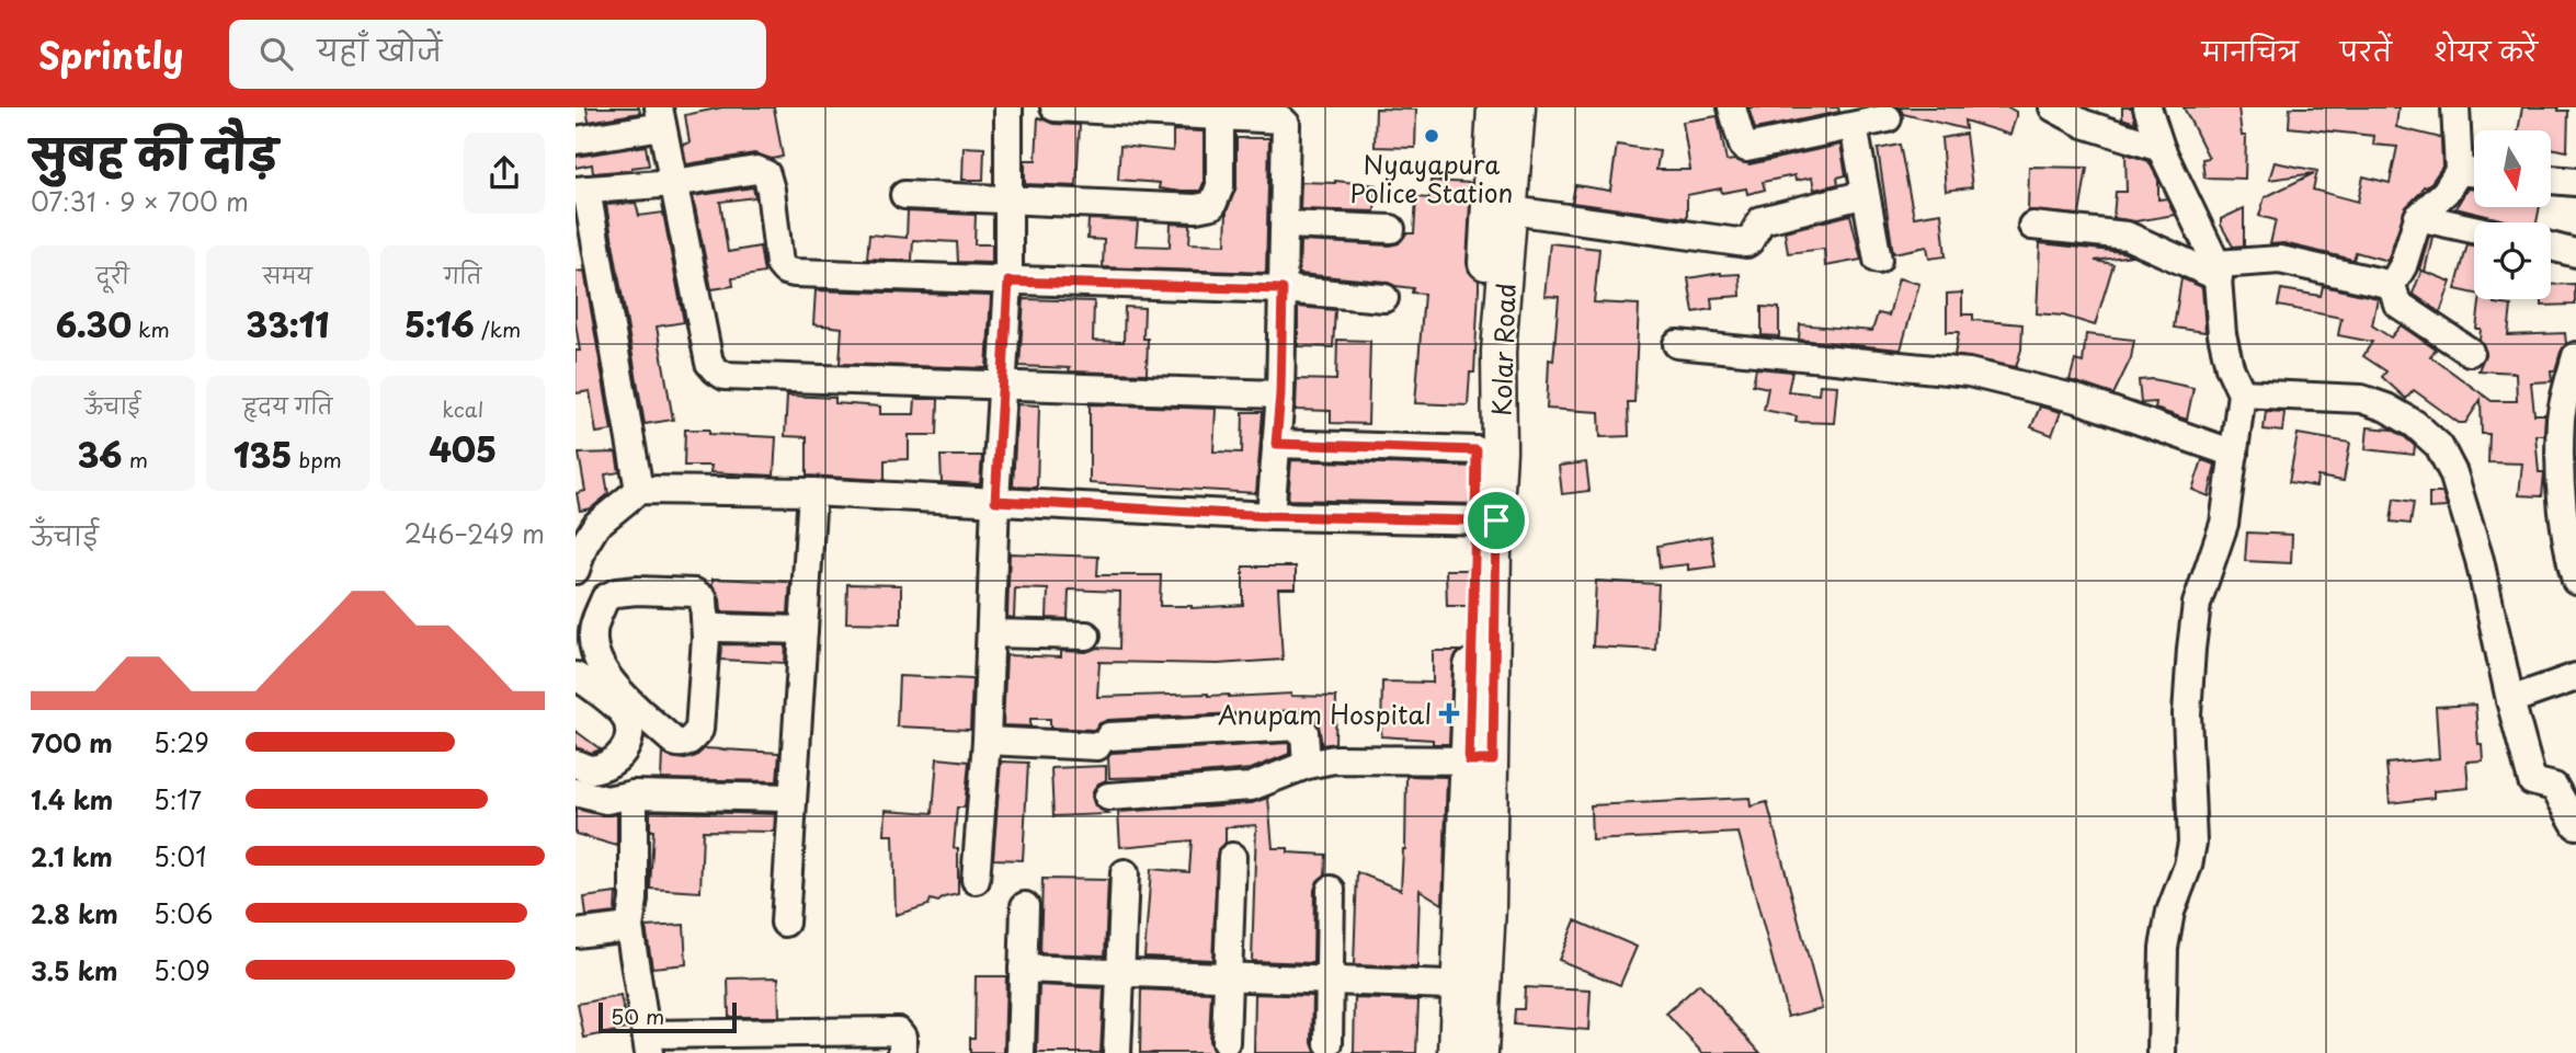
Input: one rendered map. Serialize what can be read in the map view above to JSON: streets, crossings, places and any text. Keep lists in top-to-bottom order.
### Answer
{
  "streets": {
    "main road": ["Kolar Road"]
  },
  "places": {
    "other": ["Nyayapura Police Station"],
    "health": ["Anupam Hospital"]
  },
  "scale_bar": "50 m",
  "north": "bottom",
  "page": {
    "header": "Sprintly",
    "search": "यहाँ खोजें",
    "nav": ["मानचित्र", "परतें", "शेयर करें"],
    "heading": ["सुबह की दौड़", "07:31 · 9 × 700 m"],
    "stats": [
      ["दूरी", "6.30 km"],
      ["समय", "33:11"],
      ["गति", "5:16 /km"],
      ["ऊँचाई", "36 m"],
      ["हृदय गति", "135 bpm"],
      ["kcal", "405"]
    ],
    "chart": ["ऊँचाई", "246–249 m"],
    "list": [
      {
        "name": "700 m",
        "note": "5:29"
      },
      {
        "name": "1.4 km",
        "note": "5:17"
      },
      {
        "name": "2.1 km",
        "note": "5:01"
      },
      {
        "name": "2.8 km",
        "note": "5:06"
      },
      {
        "name": "3.5 km",
        "note": "5:09"
      }
    ],
    "scale": "50 m"
  }
}
